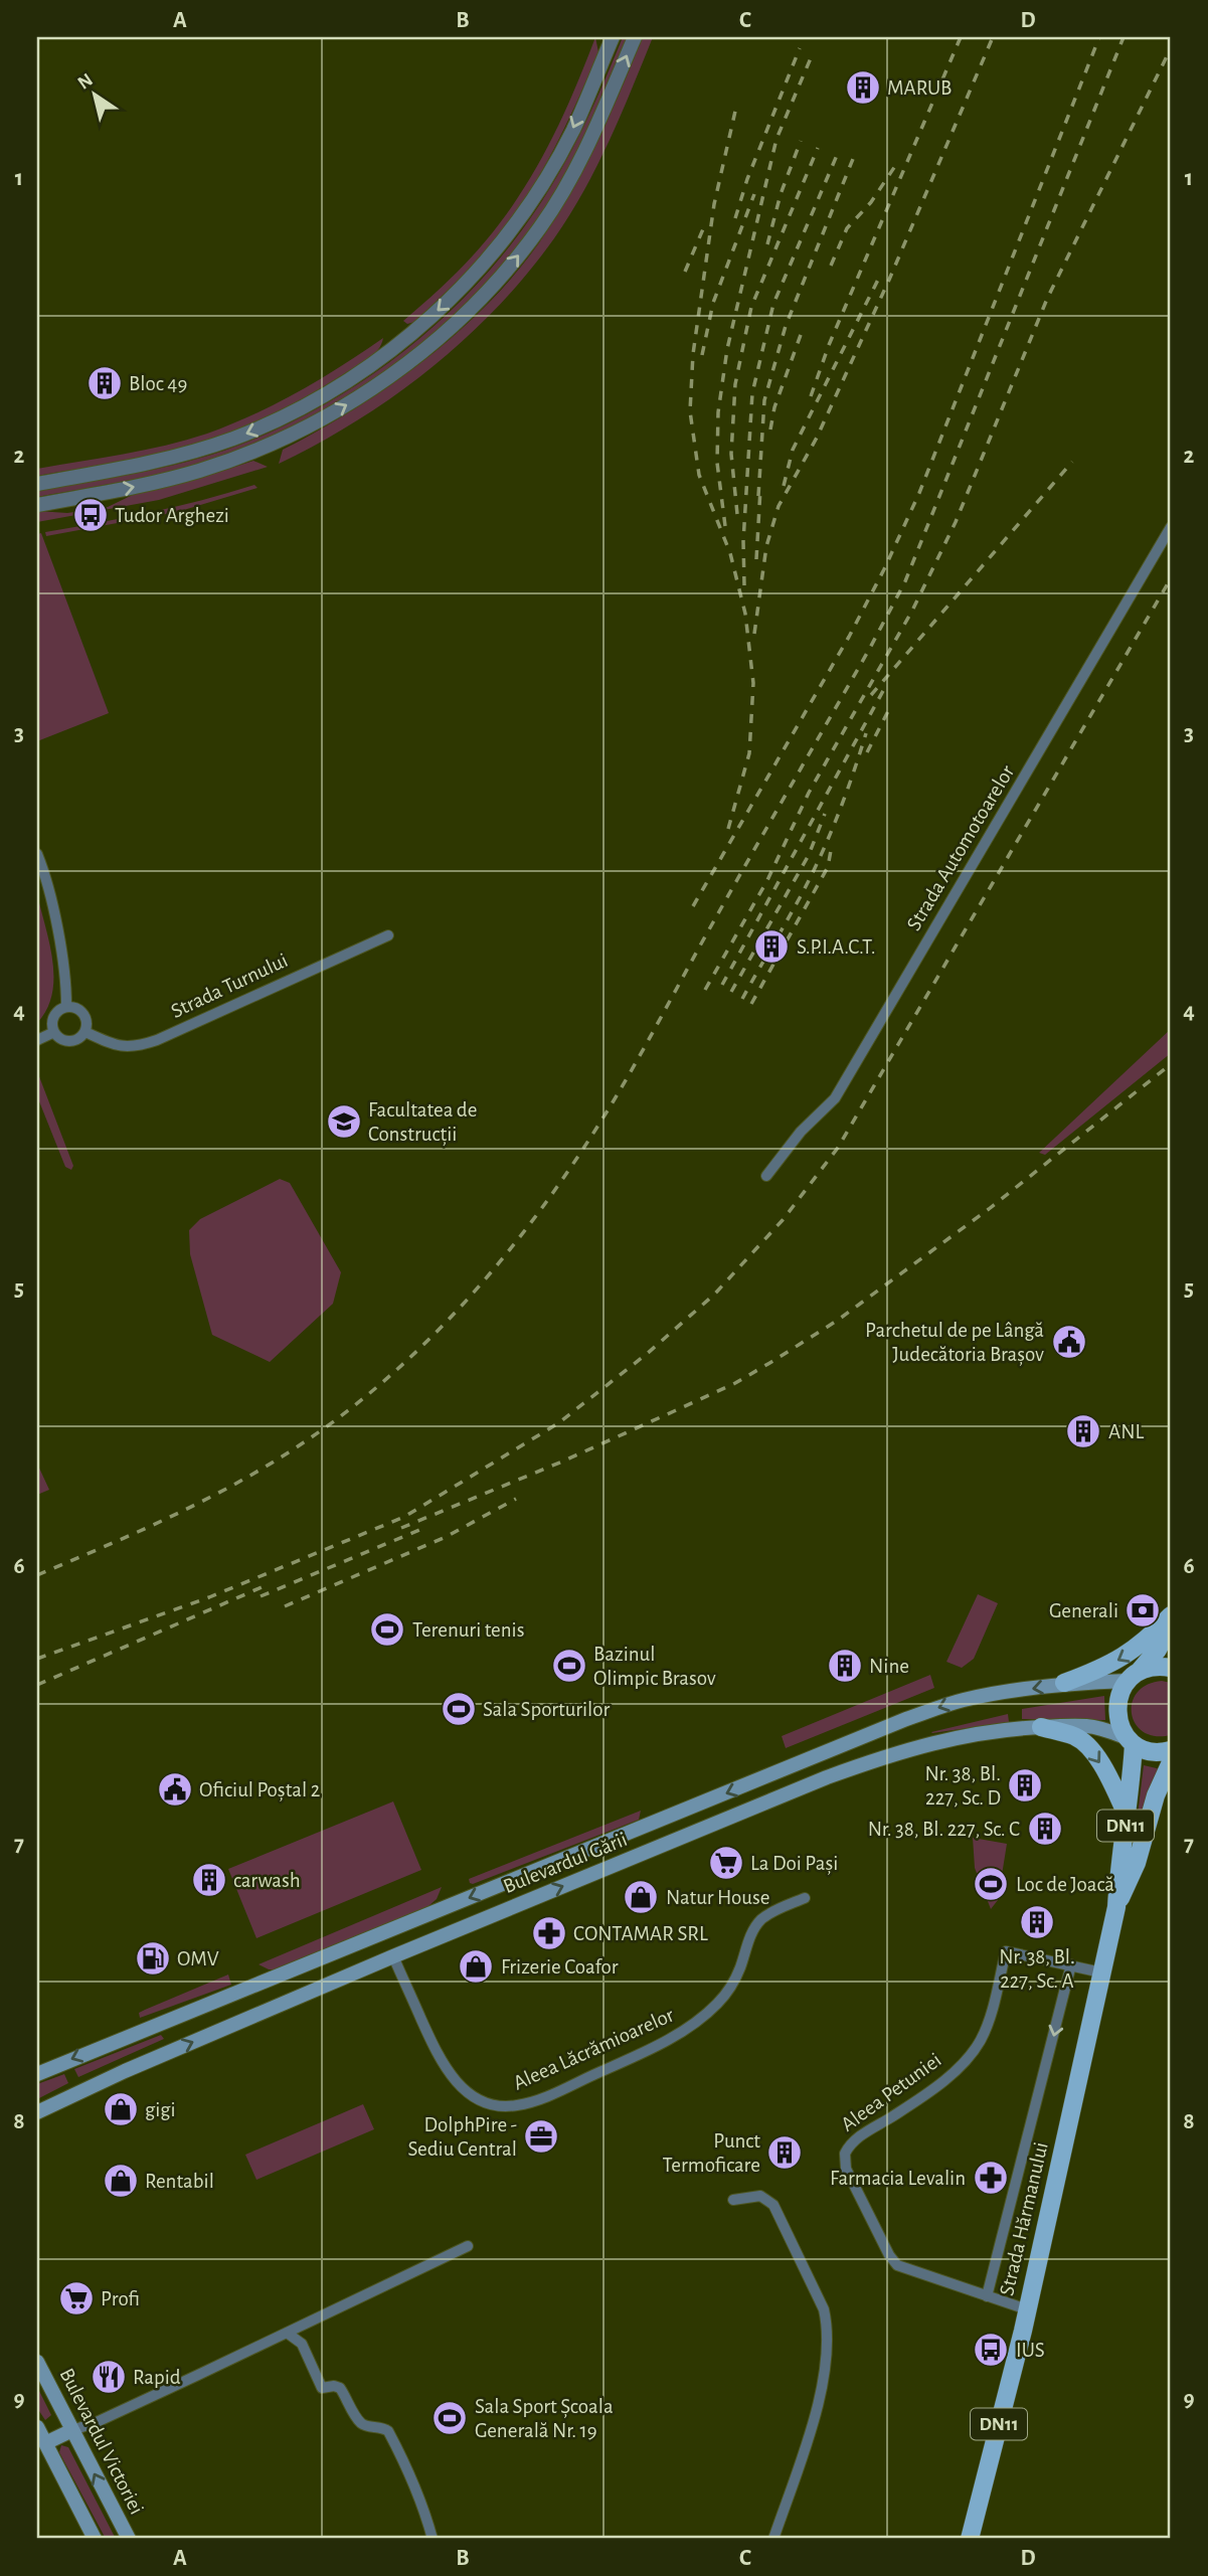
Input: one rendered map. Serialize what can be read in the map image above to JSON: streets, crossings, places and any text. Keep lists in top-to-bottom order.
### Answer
{
  "streets": {
    "main road": [
      "DN11",
      "Bulevardul Gării",
      "Strada Hărmanului",
      "Bulevardul Victoriei"
    ],
    "street": [
      "Strada Automotoarelor",
      "Strada Turnului",
      "Aleea Lăcrămioarelor",
      "Aleea Petuniei"
    ]
  },
  "crossings": [
    ["Bulevardul Gării", "Aleea Lăcrămioarelor"],
    ["Bulevardul Gării", "Strada Hărmanului"],
    ["Aleea Petuniei", "Strada Hărmanului"]
  ],
  "places": {
    "building": [
      "MARUB",
      "Bloc 49",
      "S.P.I.A.C.T.",
      "ANL",
      "Nine",
      "Nr. 38, Bl. 227, Sc. D",
      "Nr. 38, Bl. 227, Sc. C",
      "carwash",
      "Nr. 38, Bl. 227, Sc. A",
      "Punct Termoficare"
    ],
    "bus stop": ["Tudor Arghezi", "IUS"],
    "school or university": ["Facultatea de Construcții"],
    "public building": ["Parchetul de pe Lângă Judecătoria Brașov", "Oficiul Poștal 2"],
    "bank": ["Generali"],
    "sports": [
      "Terenuri tenis",
      "Bazinul Olimpic Brasov",
      "Sala Sporturilor",
      "Loc de Joacă",
      "Sala Sport Școala Generală Nr. 19"
    ],
    "supermarket": ["La Doi Pași", "Profi"],
    "shop": [
      "Natur House",
      "Frizerie Coafor",
      "gigi",
      "Rentabil"
    ],
    "pharmacy": ["CONTAMAR SRL", "Farmacia Levalin"],
    "fuel station": ["OMV"],
    "office": ["DolphPire - Sediu Central"],
    "restaurant": ["Rapid"]
  },
  "north": "top left",
  "grid": {
    "columns": [
      "A",
      "B",
      "C",
      "D"
    ],
    "rows": [
      "1",
      "2",
      "3",
      "4",
      "5",
      "6",
      "7",
      "8",
      "9"
    ]
  }
}
